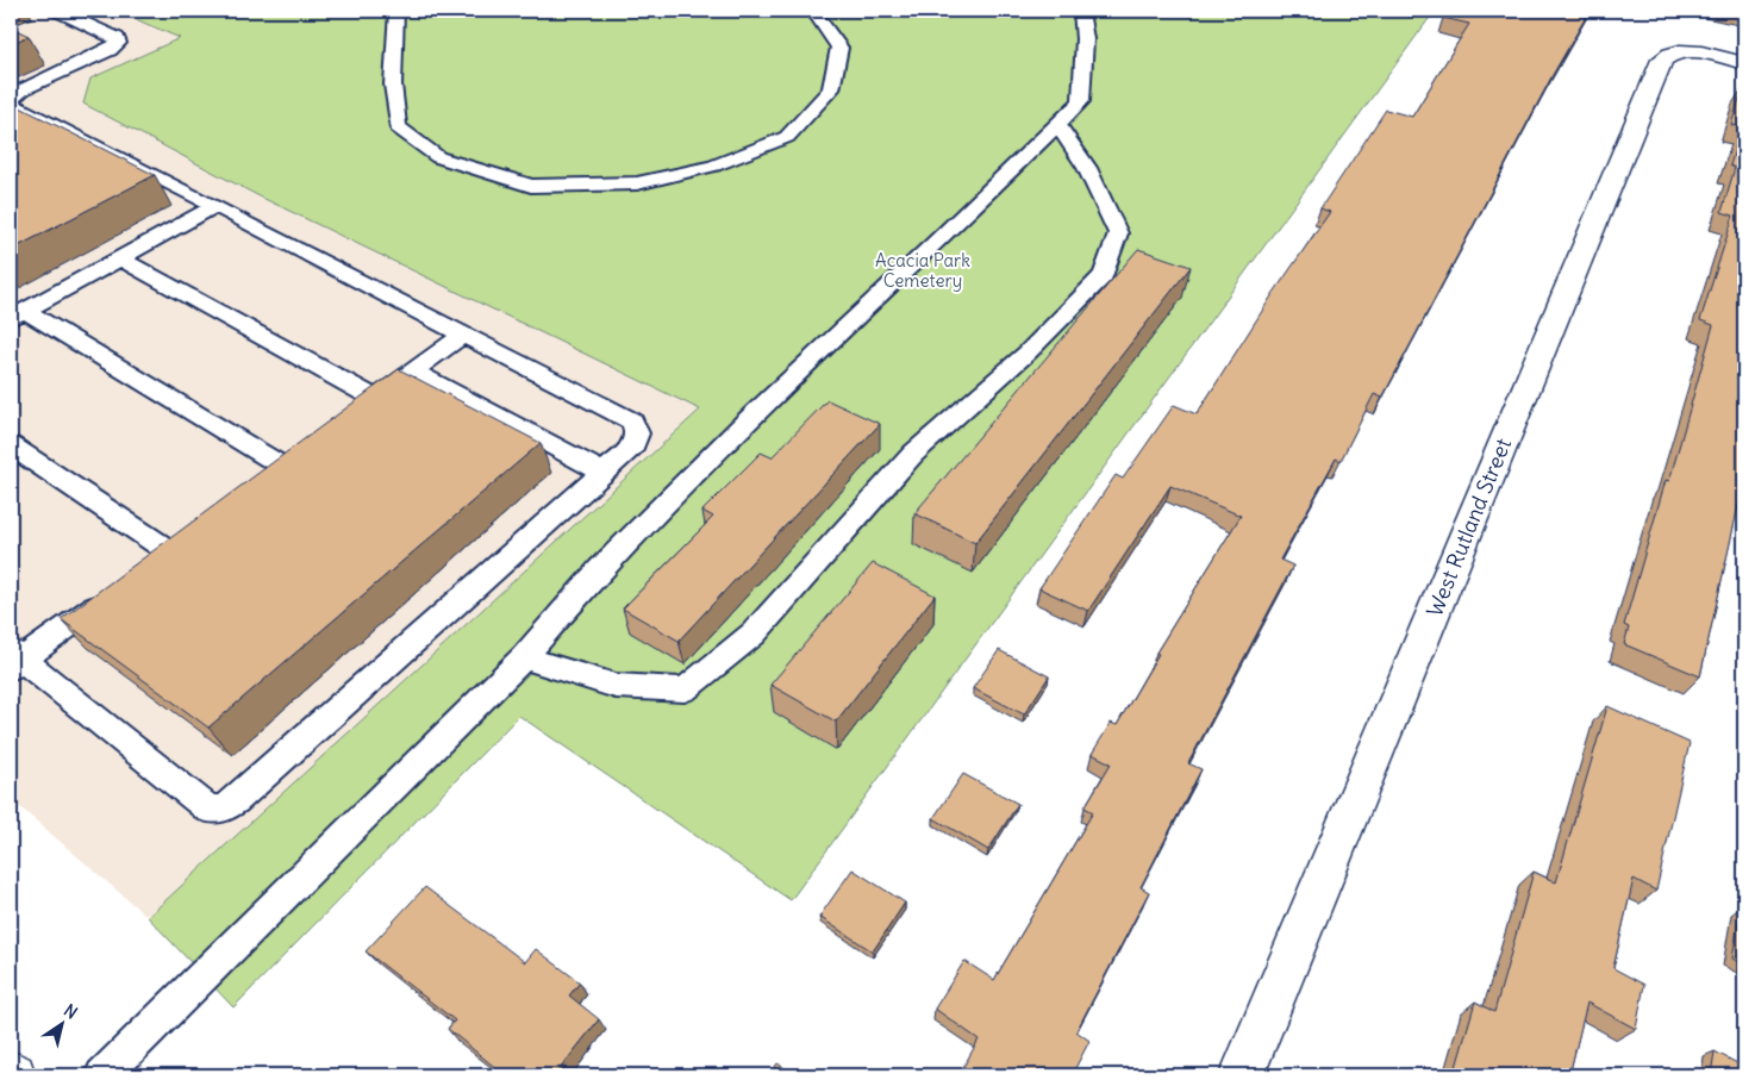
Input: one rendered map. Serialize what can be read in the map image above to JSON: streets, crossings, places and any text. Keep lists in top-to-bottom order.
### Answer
{
  "streets": {
    "street": ["West Rutland Street"]
  },
  "parks": ["Acacia Park Cemetery"],
  "north": "top right"
}
